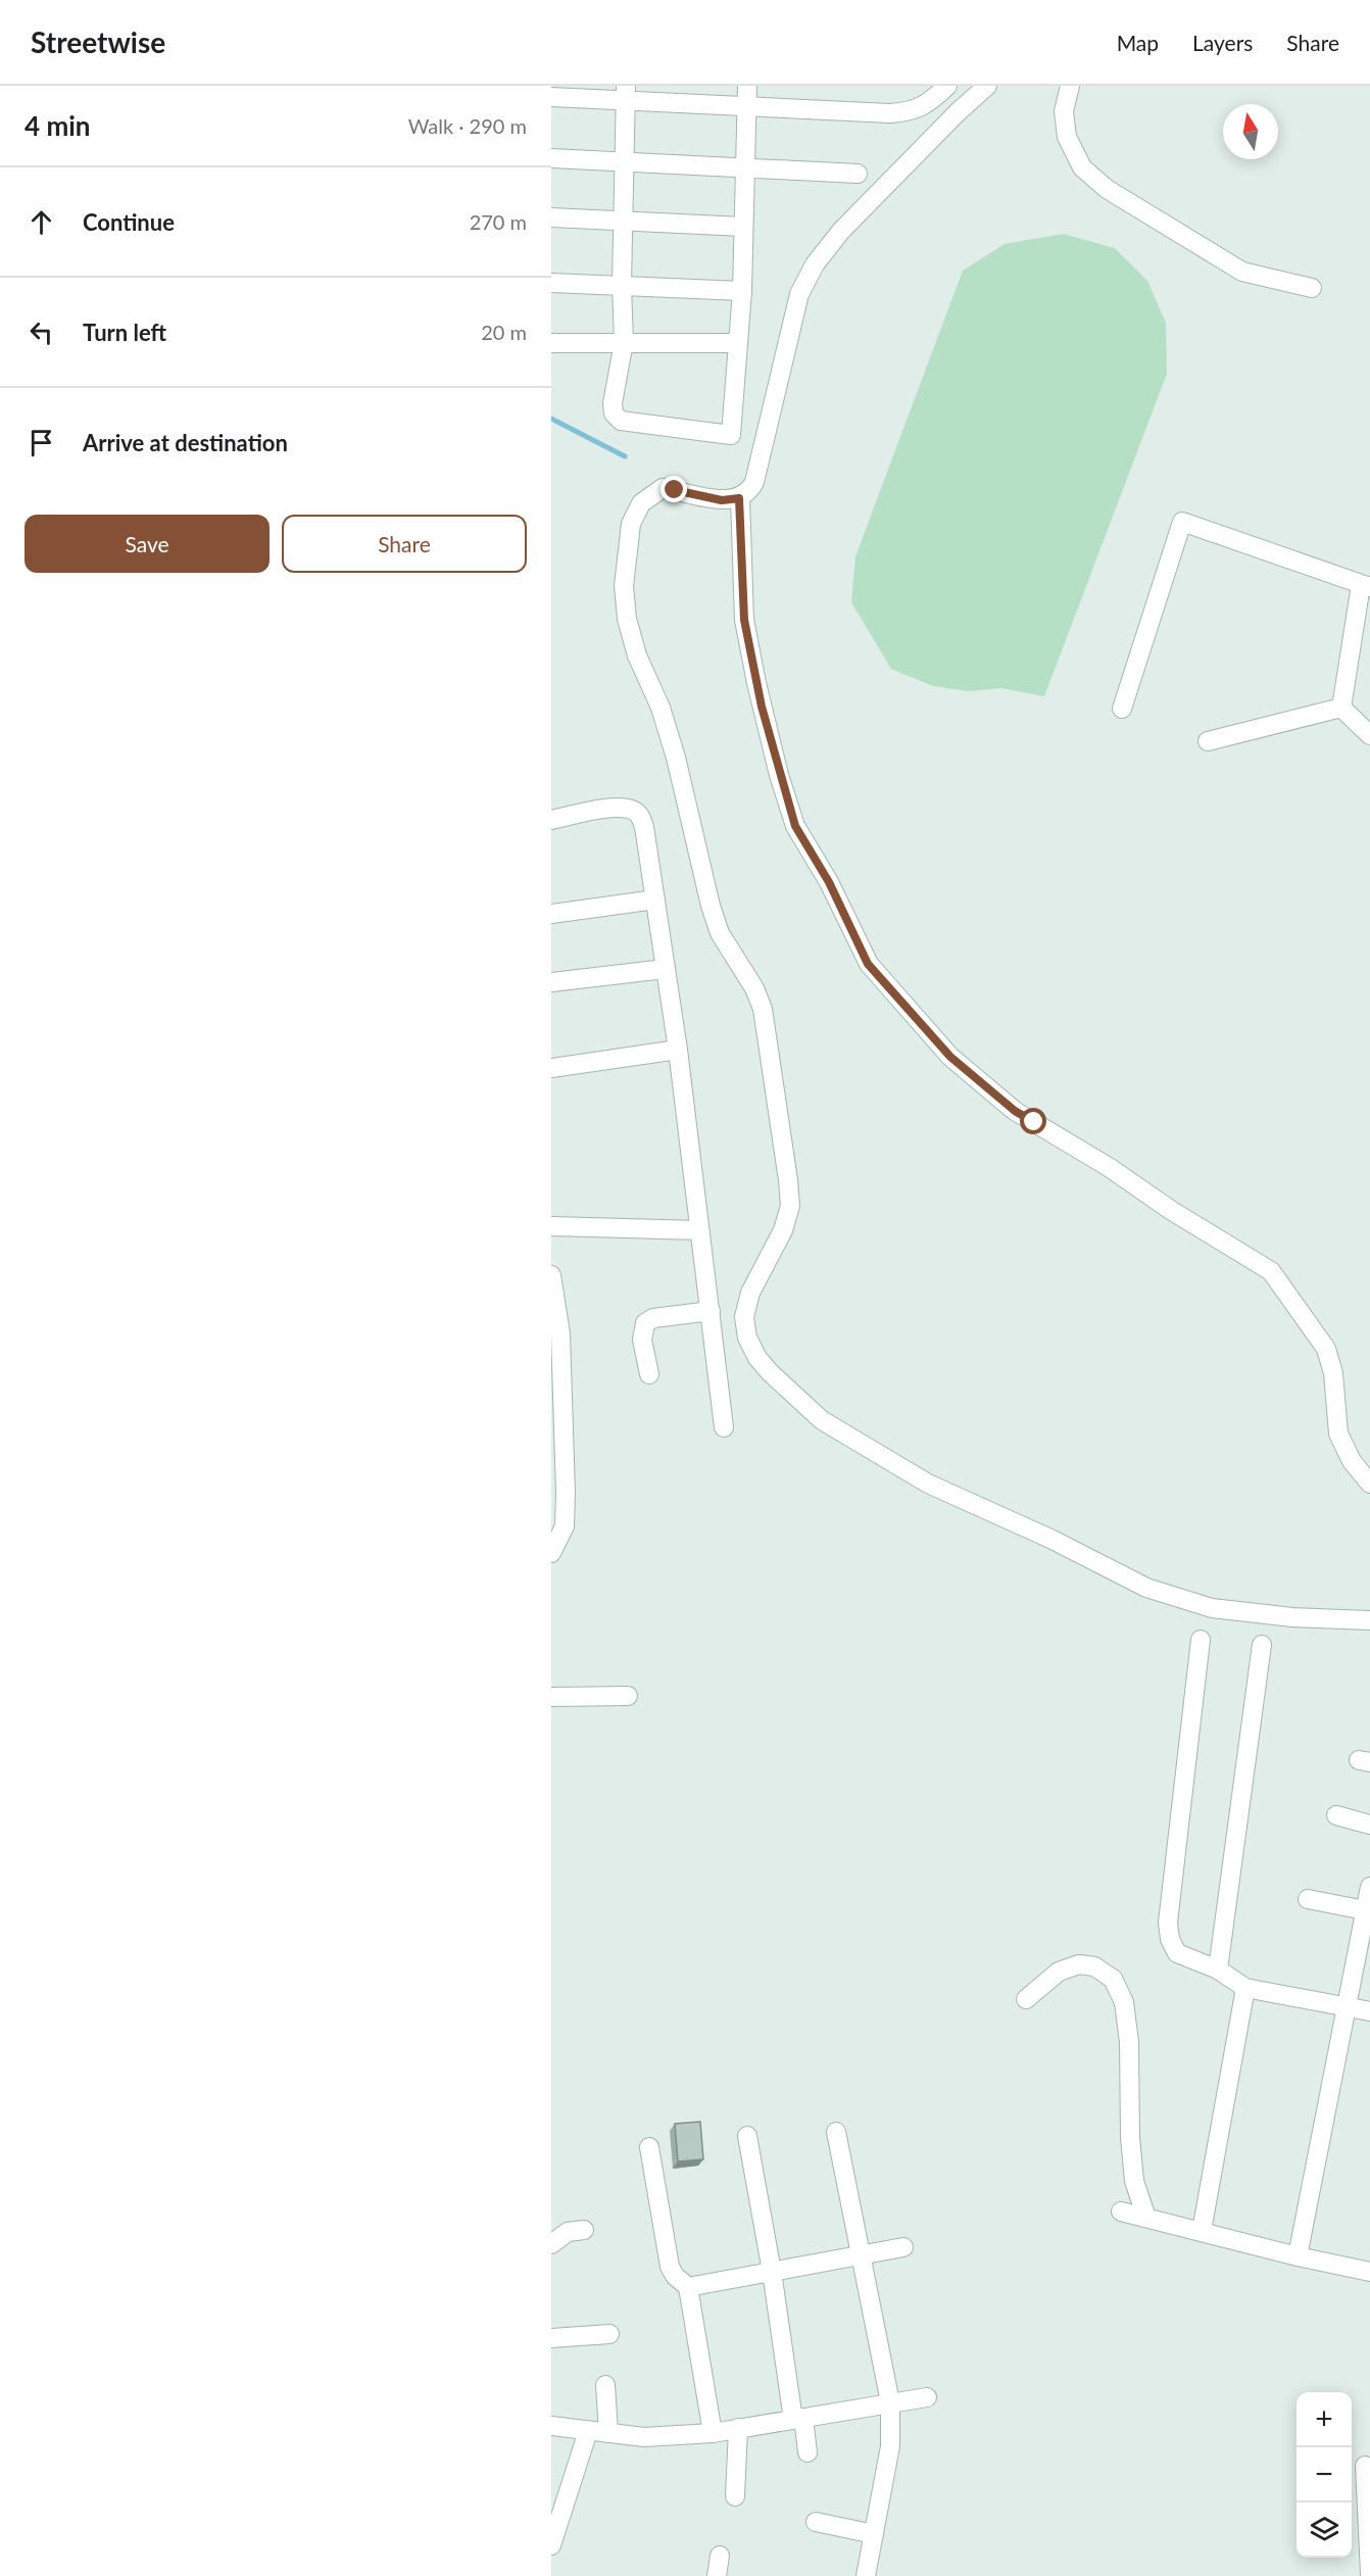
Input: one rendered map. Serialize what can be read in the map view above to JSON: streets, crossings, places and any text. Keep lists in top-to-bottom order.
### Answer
{
  "north": "top",
  "page": {
    "header": "Streetwise",
    "nav": ["Map", "Layers", "Share"],
    "heading": ["4 min", "Walk · 290 m"],
    "list": [
      ["Continue", "270 m"],
      ["Turn left", "20 m"],
      "Arrive at destination"
    ],
    "buttons": ["Save", "Share"],
    "map_buttons": ["+", "−"]
  }
}
